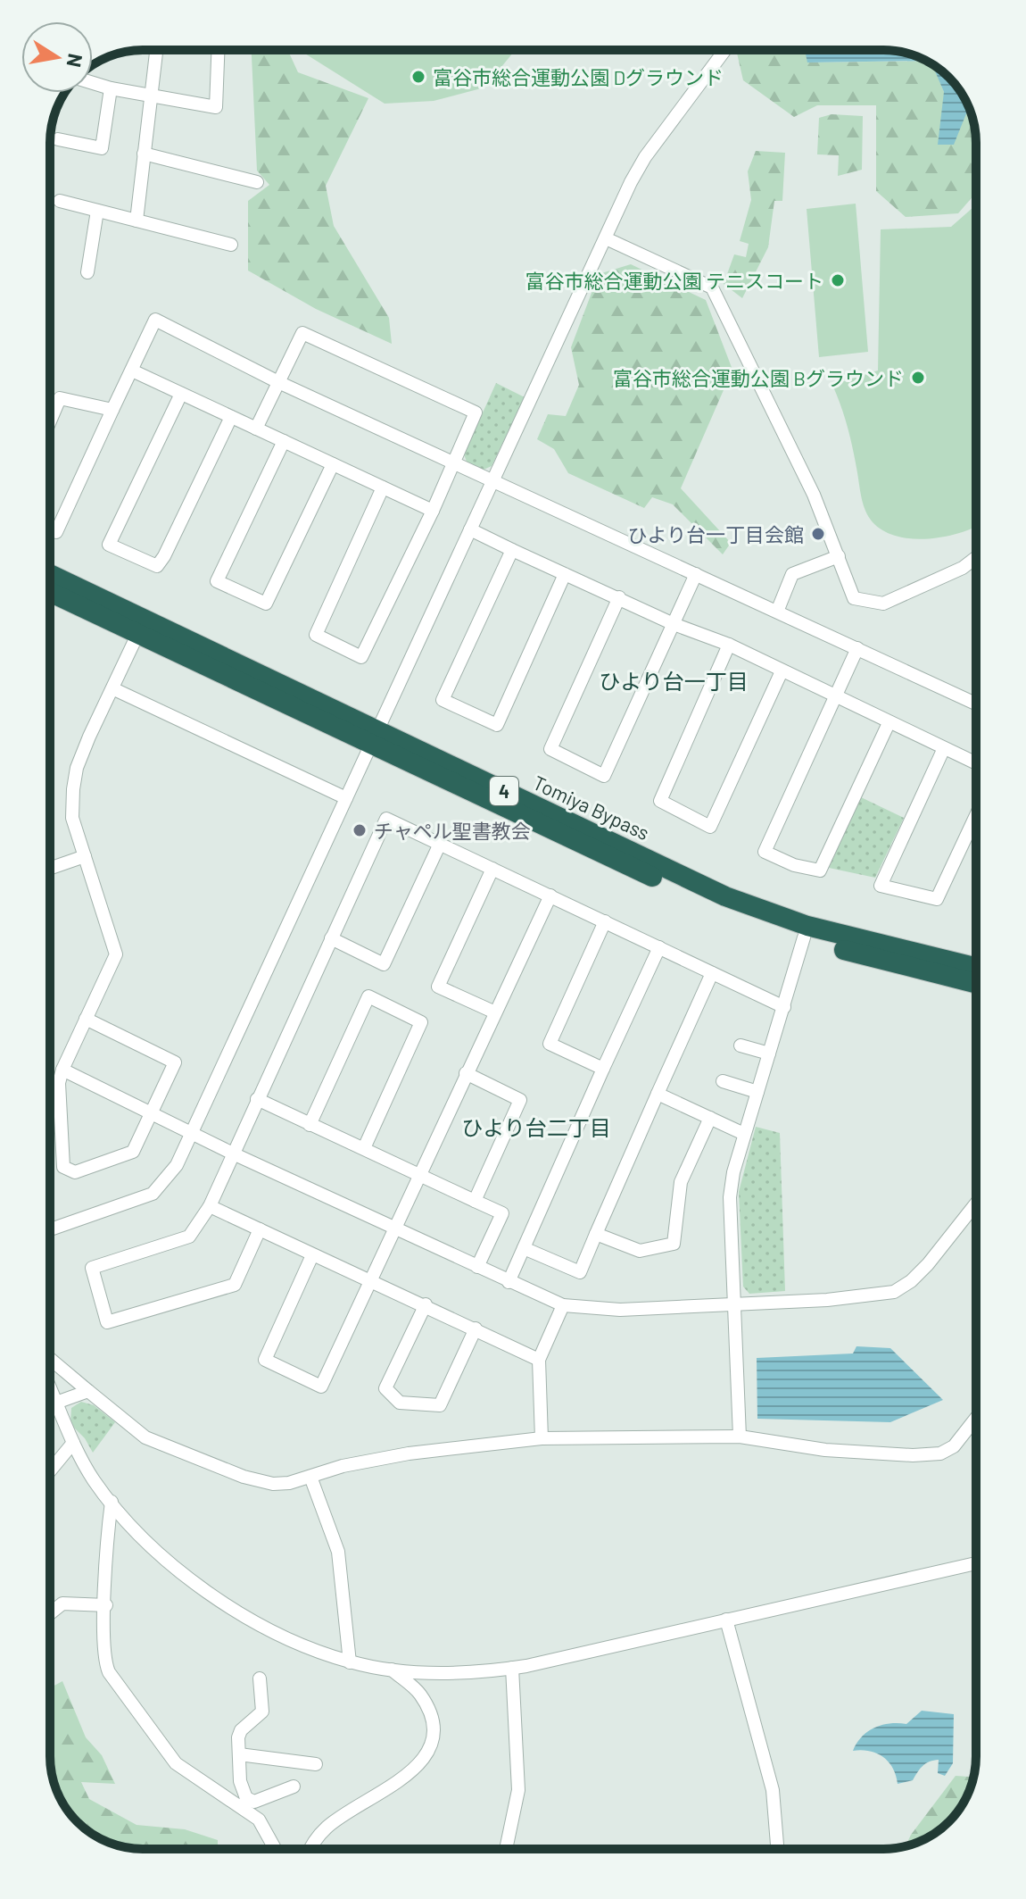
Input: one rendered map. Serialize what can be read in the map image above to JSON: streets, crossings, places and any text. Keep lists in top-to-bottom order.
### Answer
{
  "streets": {
    "highway": ["4", "Tomiya Bypass"]
  },
  "districts": ["ひより台一丁目", "ひより台二丁目"],
  "places": [
    "富谷市総合運動公園 Dグラウンド",
    "富谷市総合運動公園 テニスコート",
    "富谷市総合運動公園 Bグラウンド",
    "ひより台一丁目会館",
    "チャペル聖書教会"
  ],
  "north": "right"
}
